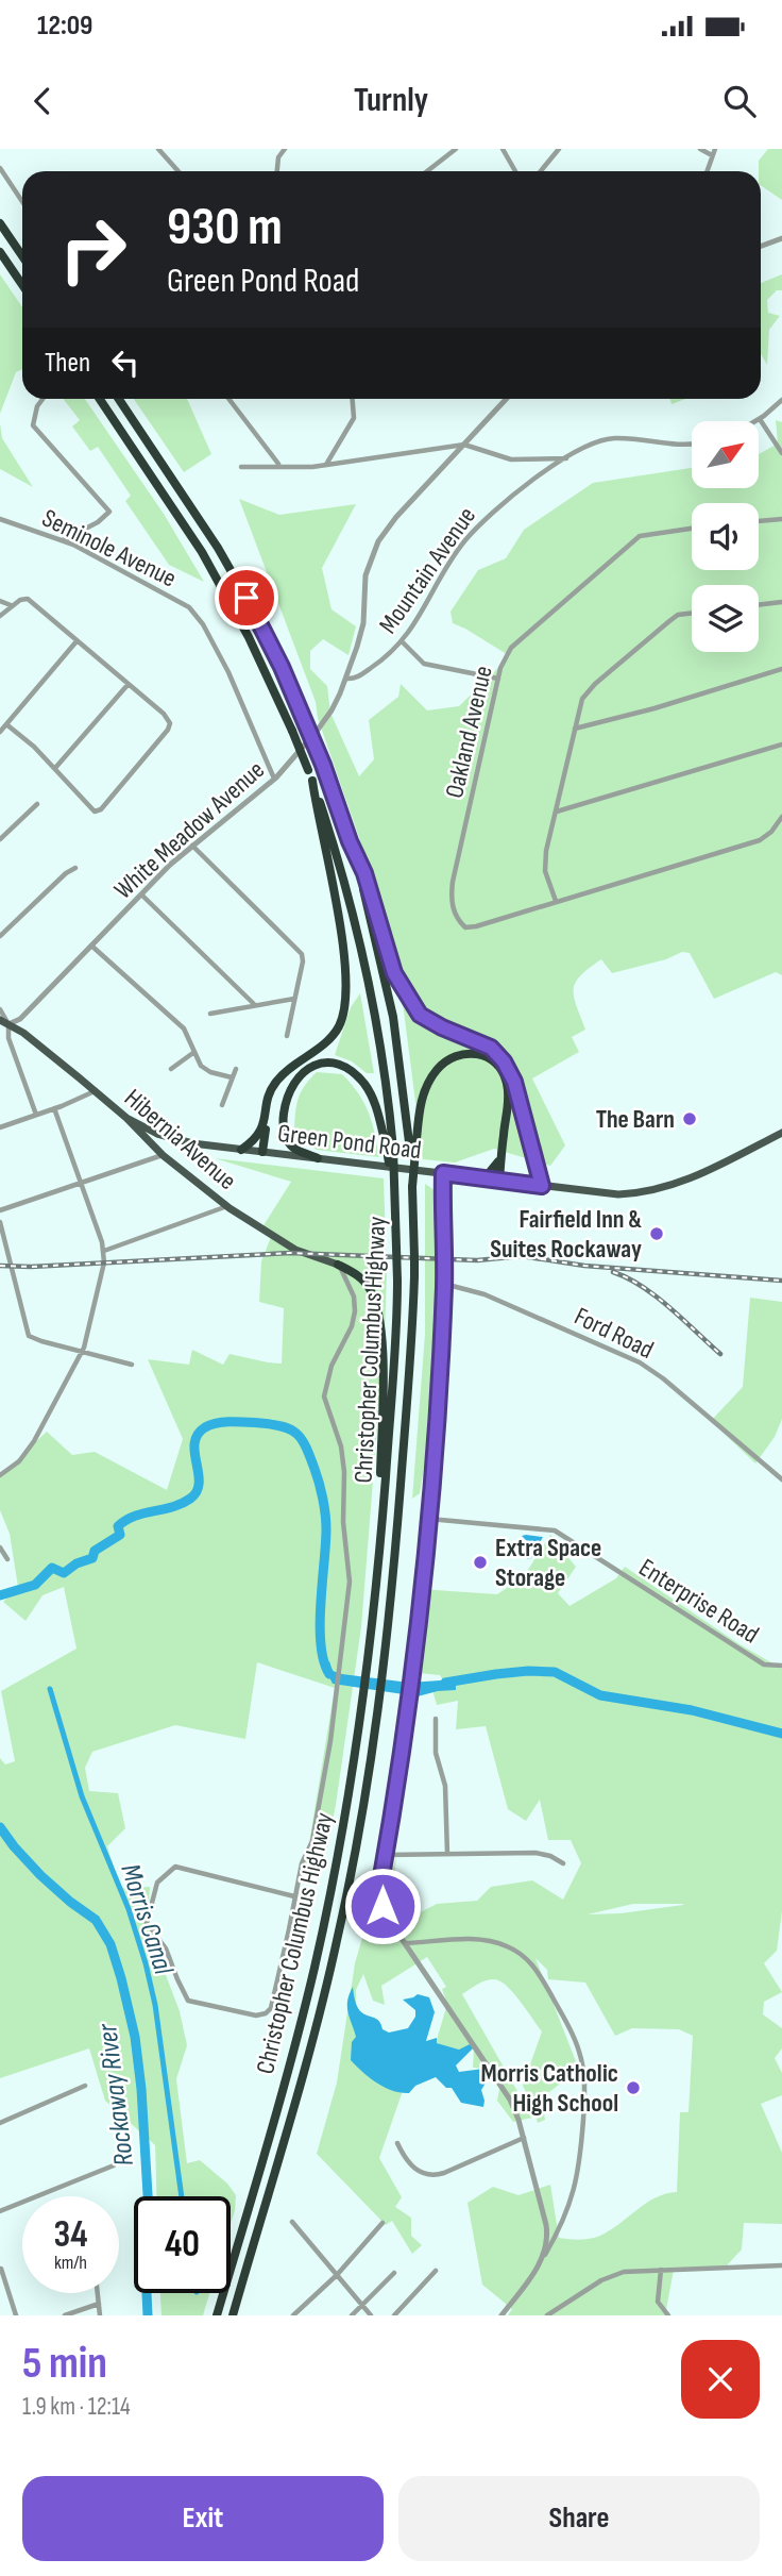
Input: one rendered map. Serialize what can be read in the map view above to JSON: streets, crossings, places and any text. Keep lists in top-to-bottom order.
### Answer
{
  "streets": {
    "highway": ["Christopher Columbus Highway"],
    "main road": ["Hibernia Avenue", "Green Pond Road"],
    "street": [
      "Seminole Avenue",
      "Mountain Avenue",
      "Oakland Avenue",
      "White Meadow Avenue",
      "Ford Road",
      "Enterprise Road"
    ]
  },
  "crossings": [
    ["Seminole Avenue", "White Meadow Avenue"],
    ["Mountain Avenue", "White Meadow Avenue"],
    ["White Meadow Avenue", "Hibernia Avenue"],
    ["Hibernia Avenue", "Green Pond Road"]
  ],
  "water": ["Morris Canal", "Rockaway River"],
  "places": [
    "The Barn",
    "Fairfield Inn & Suites Rockaway",
    "Extra Space Storage",
    "Morris Catholic High School"
  ],
  "north": "top right",
  "page": {
    "status": "12:09",
    "header": "Turnly",
    "turn": ["930 m", "Green Pond Road"],
    "then": "Then",
    "speed": "34 km/h",
    "limit": "40",
    "heading": ["5 min", "1.9 km · 12:14"],
    "buttons": ["Exit", "Share"]
  }
}
